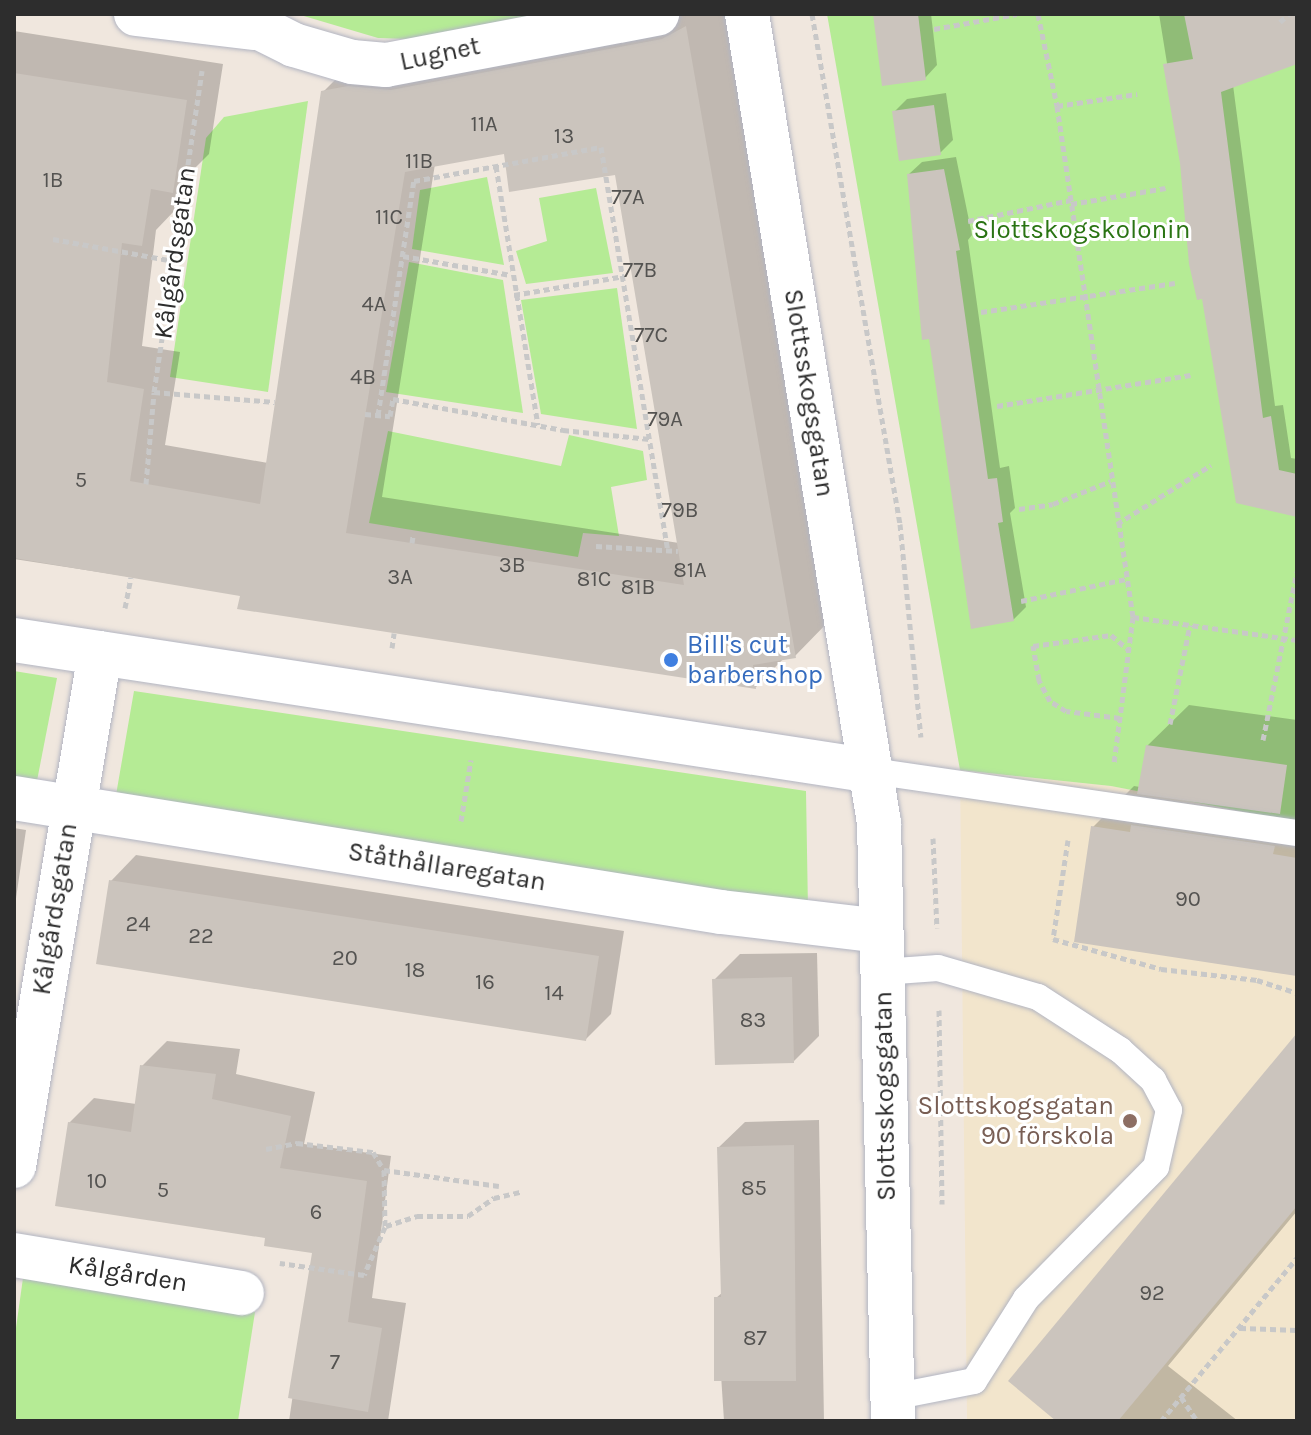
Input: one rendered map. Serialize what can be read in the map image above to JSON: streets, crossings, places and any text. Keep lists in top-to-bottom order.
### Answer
{
  "streets": {
    "street": [
      "Lugnet",
      "Kålgårdsgatan",
      "Slottsskogsgatan",
      "Ståthållaregatan",
      "Kålgården"
    ]
  },
  "crossings": [
    ["Lugnet", "Kålgårdsgatan"],
    ["Kålgårdsgatan", "Ståthållaregatan"],
    ["Slottsskogsgatan", "Ståthållaregatan"]
  ],
  "parks": ["Slottskogskolonin"],
  "places": ["Bill's cut barbershop", "Slottskogsgatan 90 förskola"],
  "house_numbers": [
    "11A",
    "13",
    "11B",
    "1B",
    "77A",
    "11C",
    "77B",
    "4A",
    "77C",
    "4B",
    "79A",
    "5",
    "79B",
    "3B",
    "81A",
    "3A",
    "81C",
    "81B",
    "90",
    "24",
    "22",
    "20",
    "18",
    "16",
    "14",
    "83",
    "10",
    "85",
    "5",
    "6",
    "92",
    "87",
    "7"
  ]
}
